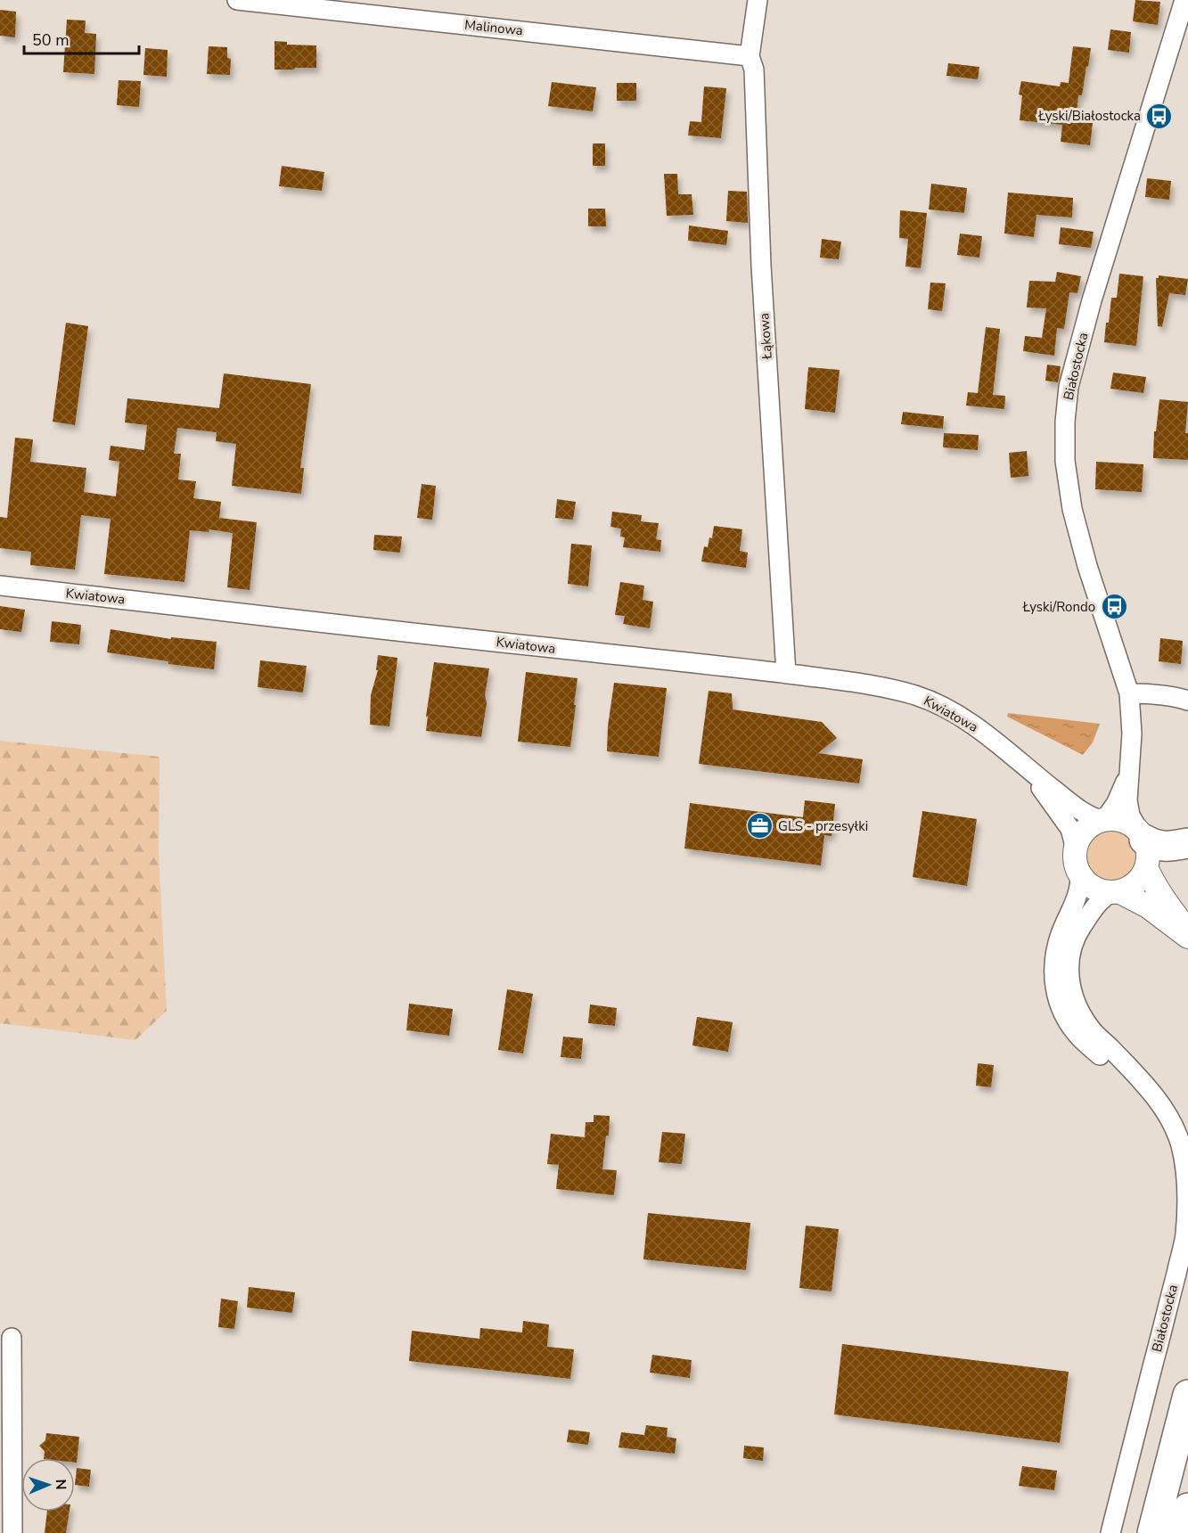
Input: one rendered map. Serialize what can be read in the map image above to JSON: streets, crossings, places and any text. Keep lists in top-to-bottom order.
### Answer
{
  "streets": {
    "street": [
      "Malinowa",
      "Łąkowa",
      "Białostocka",
      "Kwiatowa"
    ]
  },
  "crossings": [
    ["Malinowa", "Łąkowa"],
    ["Łąkowa", "Kwiatowa"],
    ["Białostocka", "Kwiatowa"]
  ],
  "places": {
    "bus stop": ["Łyski/Białostocka", "Łyski/Rondo"],
    "office": ["GLS - przesyłki"]
  },
  "scale_bar": "50 m",
  "north": "right"
}
